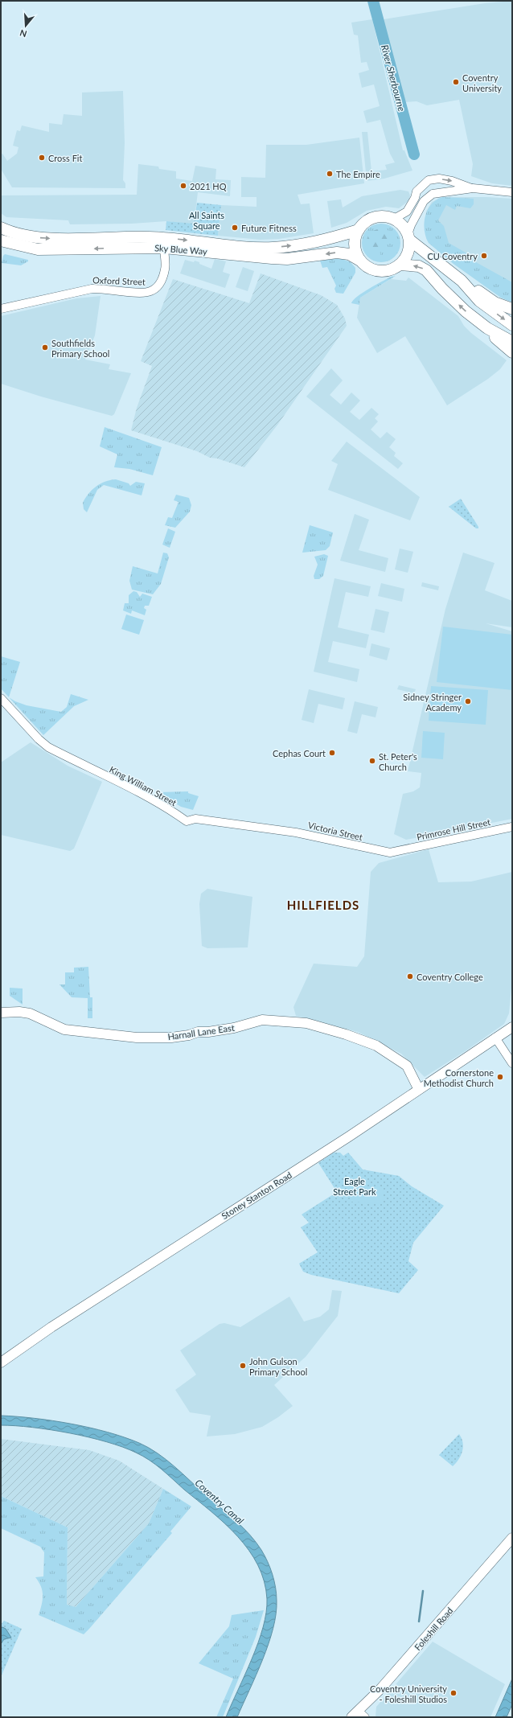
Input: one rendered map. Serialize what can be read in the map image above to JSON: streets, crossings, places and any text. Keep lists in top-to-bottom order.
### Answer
{
  "streets": {
    "highway": ["Sky Blue Way"],
    "main road": ["Harnall Lane East", "Stoney Stanton Road", "Foleshill Road"],
    "street": [
      "Oxford Street",
      "King William Street",
      "Primrose Hill Street",
      "Victoria Street"
    ]
  },
  "crossings": [
    ["Sky Blue Way", "Oxford Street"],
    ["King William Street", "Victoria Street"],
    ["Primrose Hill Street", "Victoria Street"],
    ["Harnall Lane East", "Stoney Stanton Road"]
  ],
  "districts": ["HILLFIELDS"],
  "water": ["River Sherbourne", "Coventry Canal"],
  "parks": ["All Saints Square", "Eagle Street Park"],
  "places": [
    "Coventry University",
    "Cross Fit",
    "The Empire",
    "2021 HQ",
    "Future Fitness",
    "CU Coventry",
    "Southfields Primary School",
    "Sidney Stringer Academy",
    "Cephas Court",
    "St. Peter's Church",
    "Coventry College",
    "Cornerstone Methodist Church",
    "John Gulson Primary School",
    "Coventry University - Foleshill Studios"
  ],
  "north": "bottom"
}
